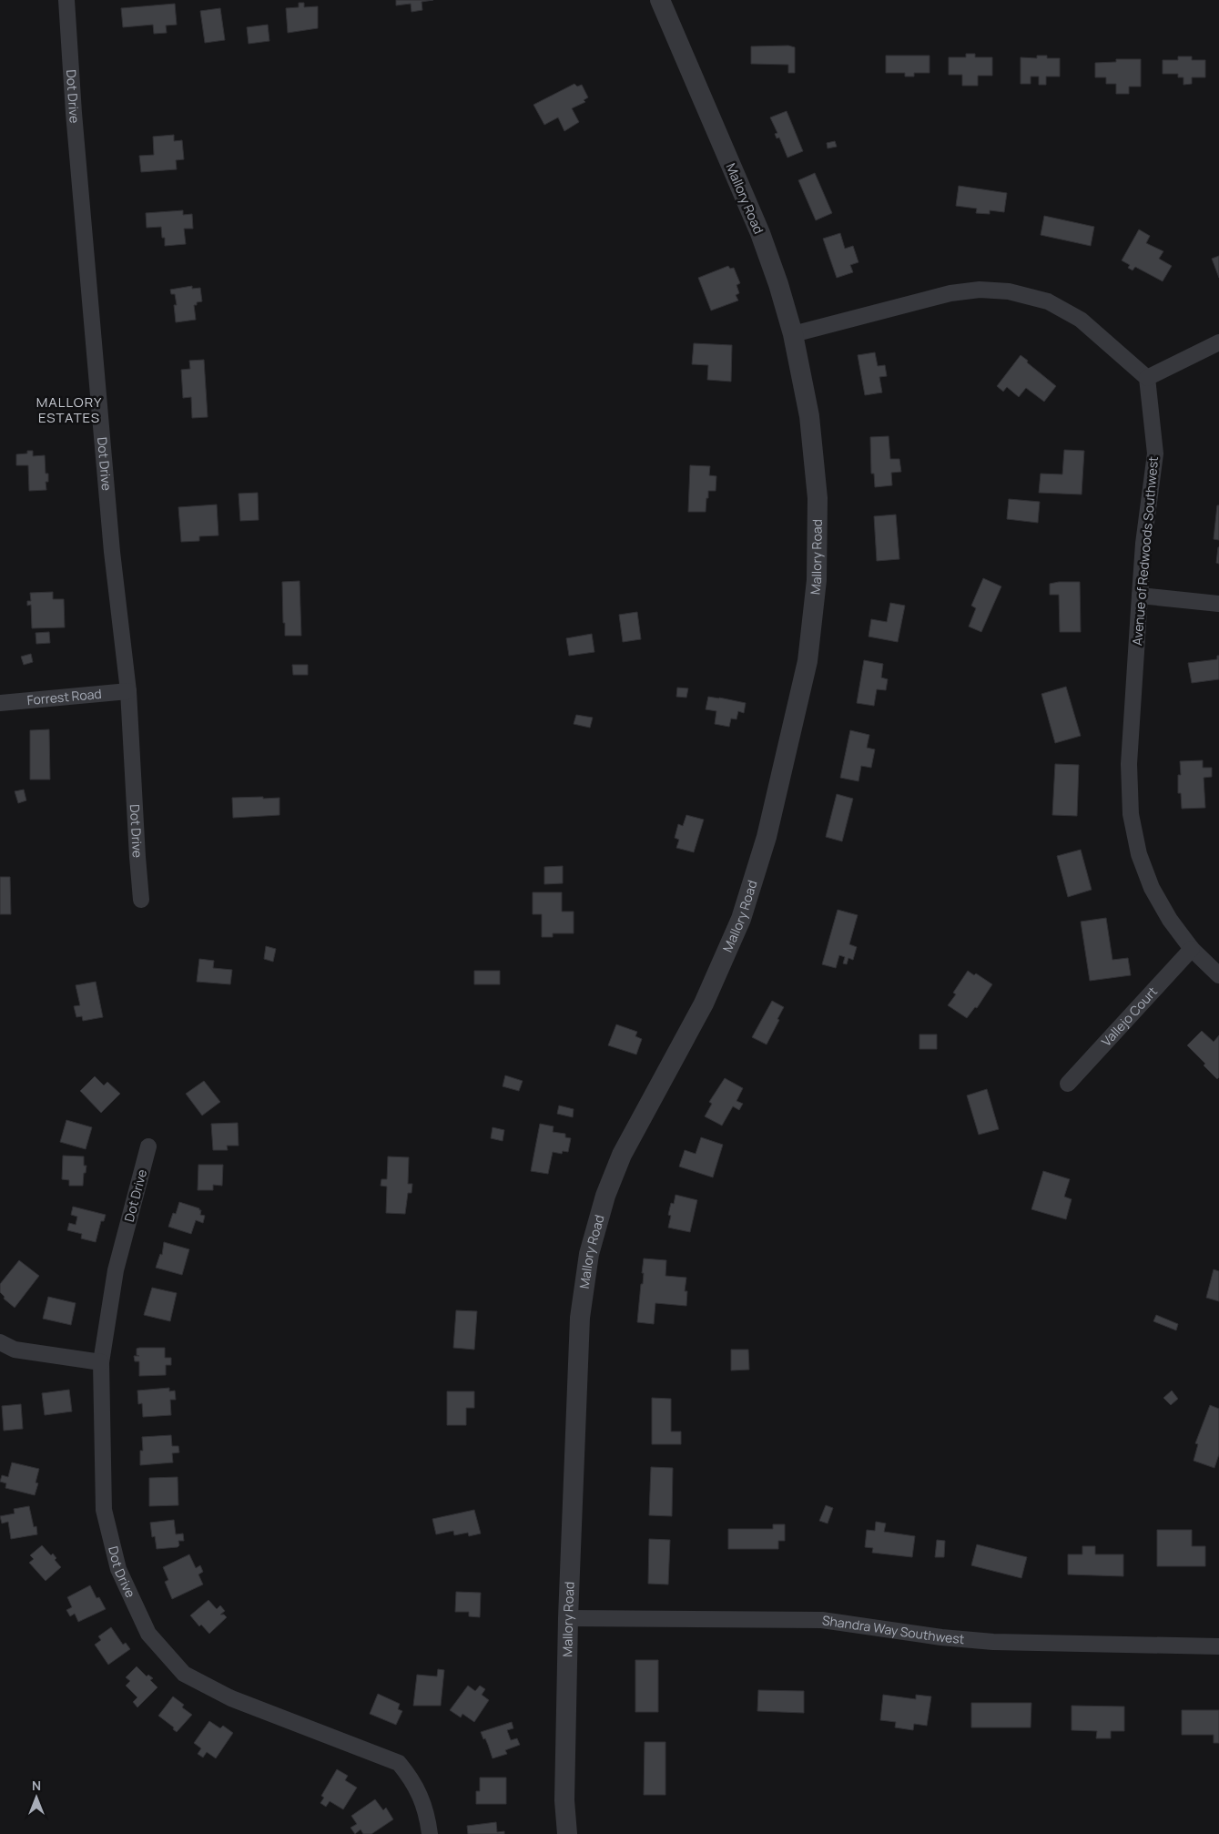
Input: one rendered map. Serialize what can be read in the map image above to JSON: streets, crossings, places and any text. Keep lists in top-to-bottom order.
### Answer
{
  "streets": {
    "street": [
      "Dot Drive",
      "Mallory Road",
      "Avenue of Redwoods Southwest",
      "Forrest Road",
      "Vallejo Court",
      "Shandra Way Southwest"
    ]
  },
  "crossings": [
    ["Dot Drive", "Forrest Road"],
    ["Mallory Road", "Shandra Way Southwest"],
    ["Avenue of Redwoods Southwest", "Vallejo Court"]
  ],
  "districts": ["MALLORY ESTATES"],
  "north": "top"
}
